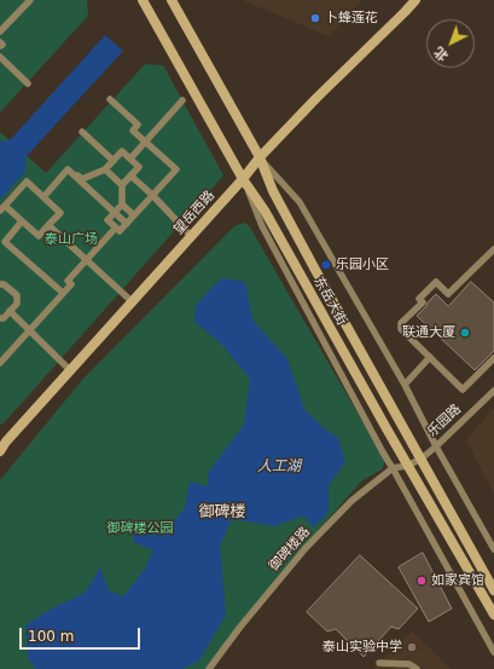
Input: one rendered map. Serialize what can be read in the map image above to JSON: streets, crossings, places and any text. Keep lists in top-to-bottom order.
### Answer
{
  "streets": {
    "main road": ["望岳西路", "东岳大街"],
    "street": ["乐园路", "御碑楼路"]
  },
  "crossings": [
    ["望岳西路", "东岳大街"],
    ["东岳大街", "乐园路"],
    ["东岳大街", "御碑楼路"],
    ["乐园路", "御碑楼路"]
  ],
  "districts": ["御碑楼"],
  "water": ["人工湖"],
  "parks": ["泰山广场", "御碑楼公园"],
  "places": [
    "卜蜂莲花",
    "乐园小区",
    "联通大厦",
    "如家宾馆",
    "泰山实验中学"
  ],
  "scale_bar": "100 m",
  "north": "bottom left"
}
